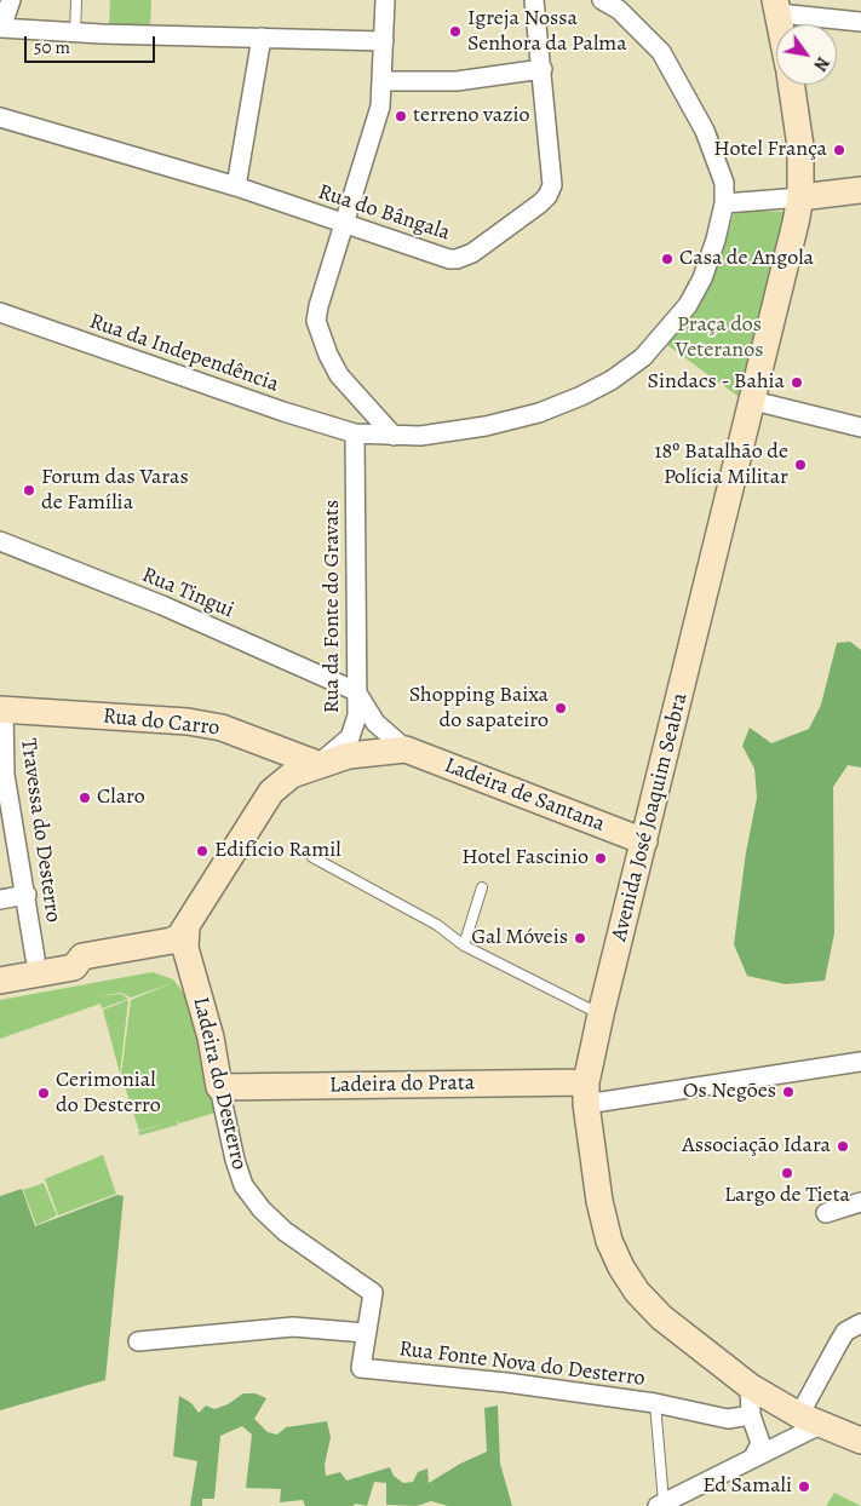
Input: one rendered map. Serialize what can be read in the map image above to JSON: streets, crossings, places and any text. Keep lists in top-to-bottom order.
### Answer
{
  "streets": {
    "street": [
      "Rua do Bângala",
      "Rua da Independência",
      "Rua Tingui",
      "Rua da Fonte do Gravats",
      "Rua do Carro",
      "Ladeira de Santana",
      "Avenida José Joaquim Seabra",
      "Travessa do Desterro",
      "Ladeira do Desterro",
      "Ladeira do Prata",
      "Rua Fonte Nova do Desterro"
    ]
  },
  "crossings": [
    ["Rua da Independência", "Rua da Fonte do Gravats"],
    ["Rua Tingui", "Rua da Fonte do Gravats"],
    ["Rua Tingui", "Ladeira de Santana"],
    ["Rua da Fonte do Gravats", "Rua do Carro"],
    ["Rua da Fonte do Gravats", "Ladeira de Santana"],
    ["Rua do Carro", "Ladeira de Santana"],
    ["Rua do Carro", "Travessa do Desterro"],
    ["Ladeira de Santana", "Avenida José Joaquim Seabra"],
    ["Avenida José Joaquim Seabra", "Ladeira do Prata"],
    ["Ladeira do Desterro", "Ladeira do Prata"],
    ["Ladeira do Desterro", "Rua Fonte Nova do Desterro"]
  ],
  "parks": ["Praça dos Veteranos"],
  "places": [
    "Igreja Nossa Senhora da Palma",
    "terreno vazio",
    "Hotel França",
    "Casa de Angola",
    "Sindacs - Bahia",
    "18º Batalhão de Polícia Militar",
    "Forum das Varas de Família",
    "Shopping Baixa do sapateiro",
    "Claro",
    "Edifício Ramil",
    "Hotel Fascinio",
    "Gal Móveis",
    "Os Negões",
    "Cerimonial do Desterro",
    "Associação Idara",
    "Largo de Tieta",
    "Ed Samali"
  ],
  "scale_bar": "50 m",
  "north": "bottom right"
}
